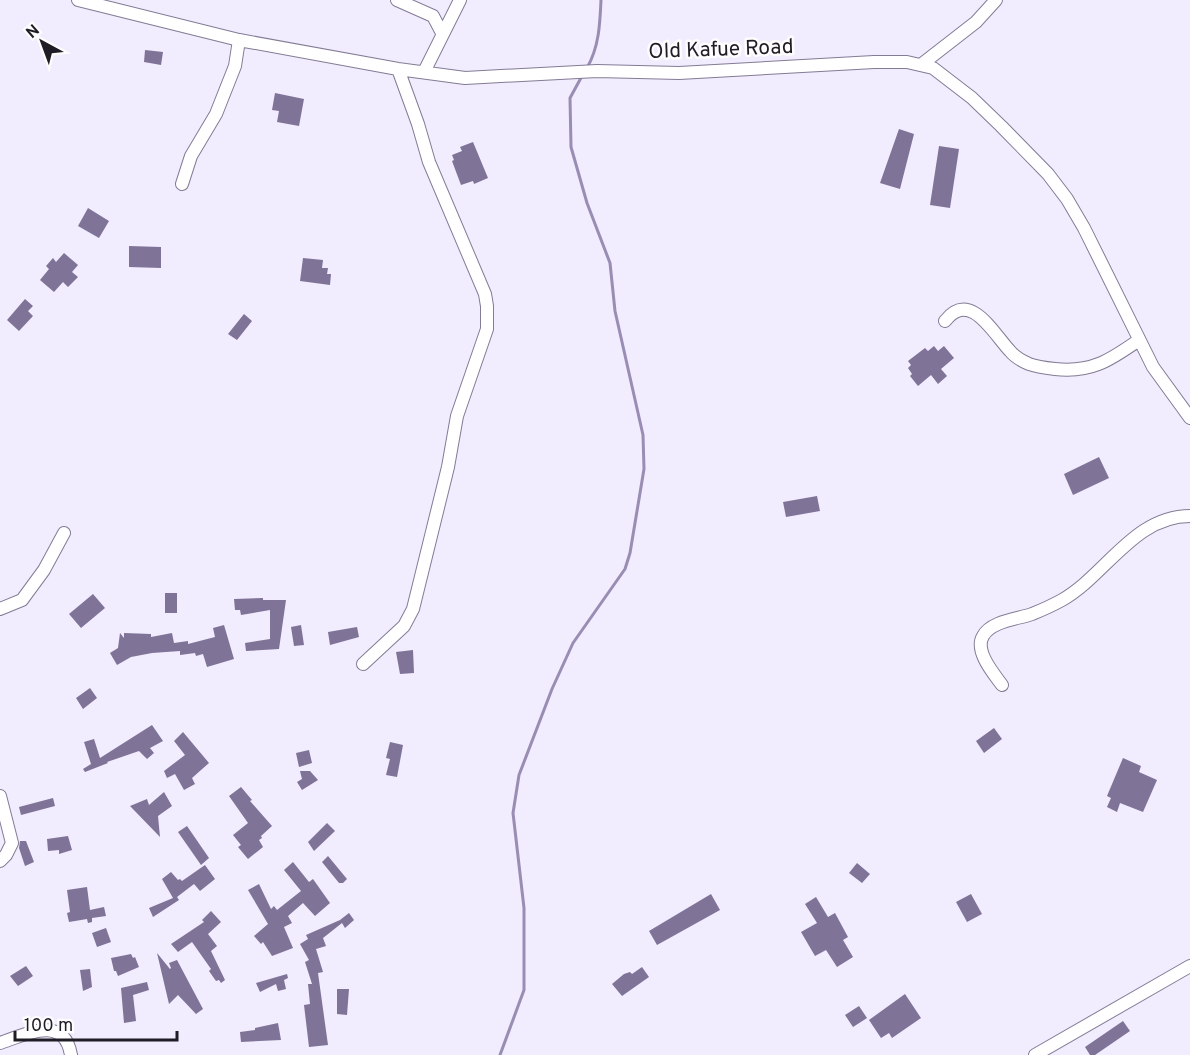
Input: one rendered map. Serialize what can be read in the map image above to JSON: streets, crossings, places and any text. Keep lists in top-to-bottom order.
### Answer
{
  "streets": {
    "street": ["Old Kafue Road"]
  },
  "scale_bar": "100 m",
  "north": "top left"
}
